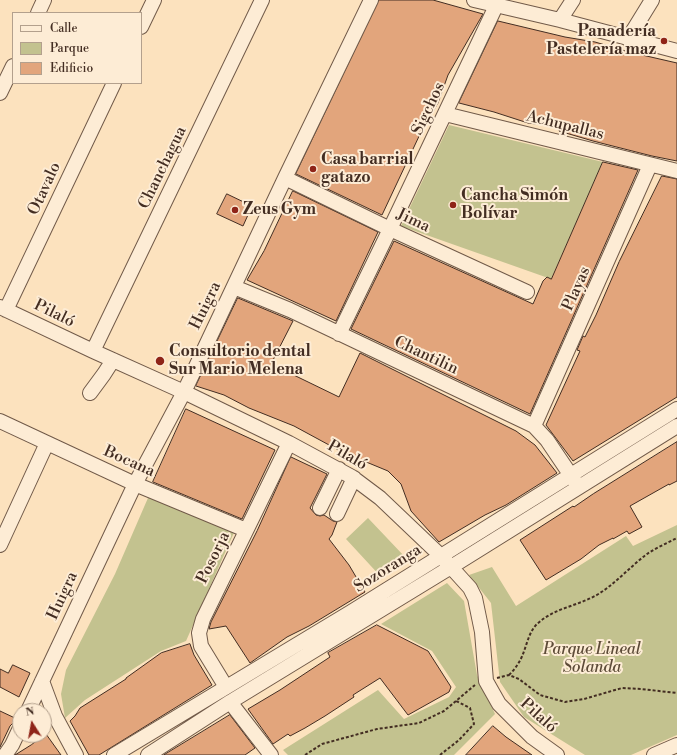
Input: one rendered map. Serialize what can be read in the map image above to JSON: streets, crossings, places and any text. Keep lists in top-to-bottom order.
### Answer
{
  "streets": {
    "street": [
      "Sigchos",
      "Achupallas",
      "Chanchagua",
      "Otavalo",
      "Jima",
      "Playas",
      "Huigra",
      "Pilaló",
      "Chantilin",
      "Bocana",
      "Posorja",
      "Sozoranga"
    ]
  },
  "crossings": [
    ["Sigchos", "Achupallas"],
    ["Sigchos", "Jima"],
    ["Sigchos", "Chantilin"],
    ["Achupallas", "Playas"],
    ["Chanchagua", "Pilaló"],
    ["Otavalo", "Pilaló"],
    ["Jima", "Huigra"],
    ["Playas", "Chantilin"],
    ["Huigra", "Pilaló"],
    ["Huigra", "Chantilin"],
    ["Huigra", "Bocana"],
    ["Pilaló", "Posorja"],
    ["Pilaló", "Sozoranga"],
    ["Chantilin", "Sozoranga"],
    ["Bocana", "Posorja"],
    ["Posorja", "Sozoranga"]
  ],
  "parks": ["Parque Lineal Solanda"],
  "places": [
    "Panadería Pastelería maz",
    "Casa barrial gatazo",
    "Cancha Simón Bolívar",
    "Zeus Gym",
    "Consultorio dental Sur Mario Melena"
  ],
  "legend": ["Calle", "Parque", "Edificio"],
  "north": "top"
}
